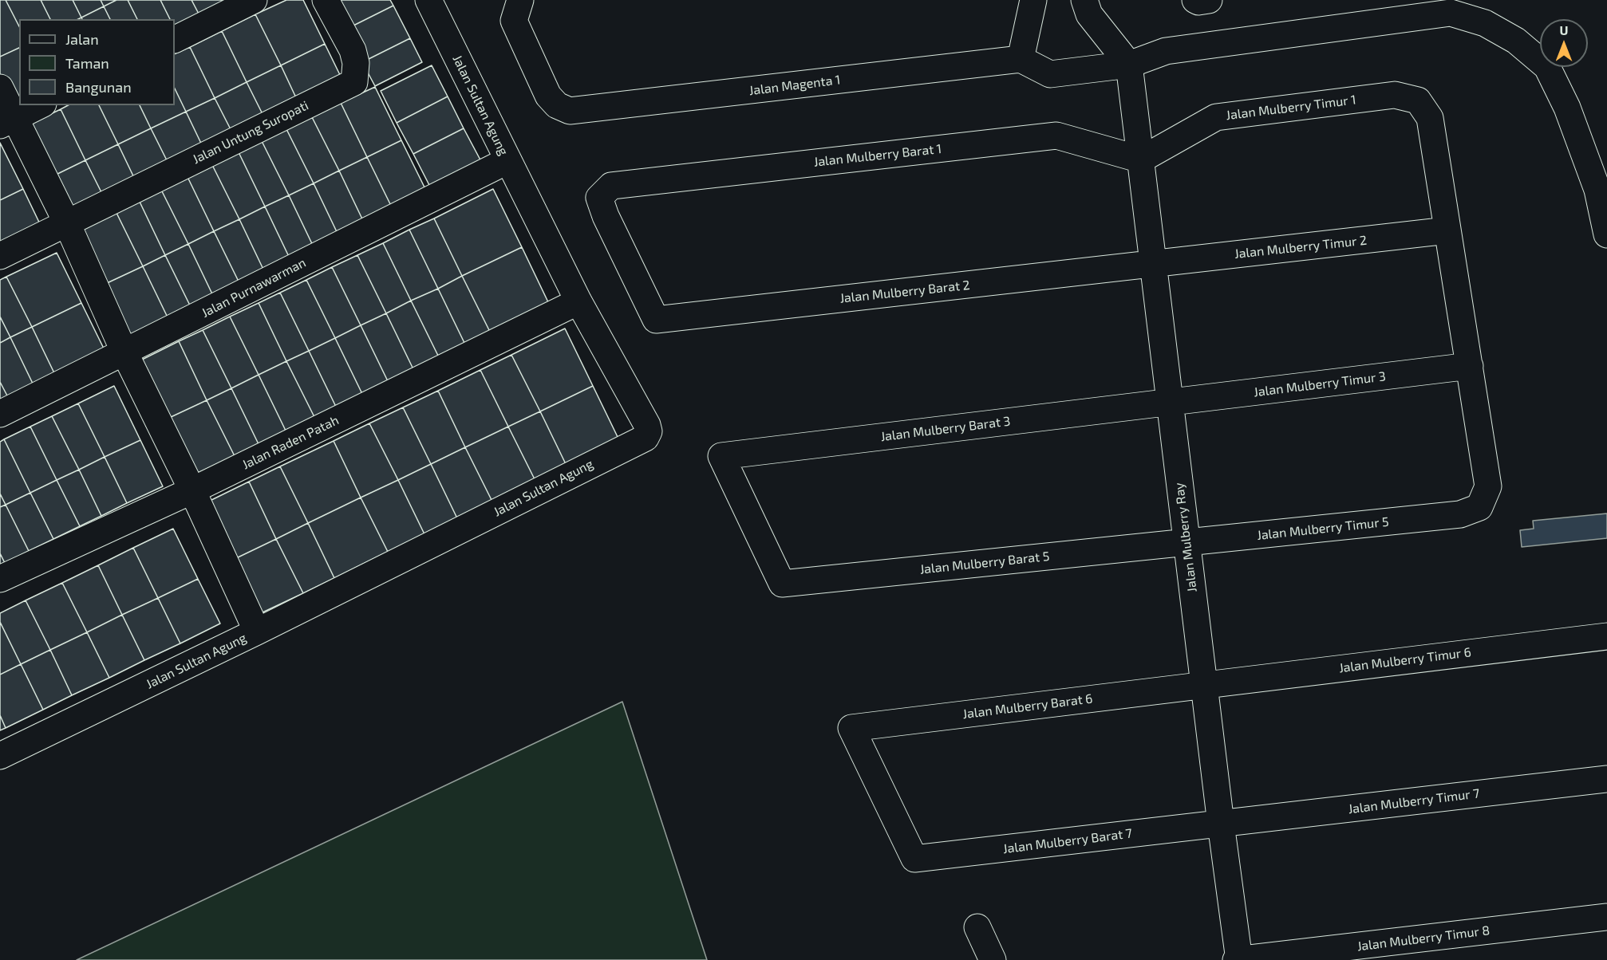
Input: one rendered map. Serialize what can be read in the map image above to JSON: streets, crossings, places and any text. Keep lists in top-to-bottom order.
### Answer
{
  "streets": {
    "street": [
      "Jalan Magenta 1",
      "Jalan Sultan Agung",
      "Jalan Mulberry Timur 1",
      "Jalan Untung Suropati",
      "Jalan Mulberry Barat 1",
      "Jalan Mulberry Timur 2",
      "Jalan Purnawarman",
      "Jalan Mulberry Barat 2",
      "Jalan Mulberry Timur 3",
      "Jalan Mulberry Barat 3",
      "Jalan Raden Patah",
      "Jalan Mulberry Timur 5",
      "Jalan Mulberry Ray",
      "Jalan Mulberry Barat 5",
      "Jalan Mulberry Timur 6",
      "Jalan Mulberry Barat 6",
      "Jalan Mulberry Timur 7",
      "Jalan Mulberry Barat 7",
      "Jalan Mulberry Timur 8"
    ]
  },
  "crossings": [
    ["Jalan Sultan Agung", "Jalan Purnawarman"],
    ["Jalan Sultan Agung", "Jalan Raden Patah"],
    ["Jalan Mulberry Timur 1", "Jalan Mulberry Barat 1"],
    ["Jalan Mulberry Timur 1", "Jalan Mulberry Timur 2"],
    ["Jalan Mulberry Timur 1", "Jalan Mulberry Ray"],
    ["Jalan Mulberry Barat 1", "Jalan Mulberry Barat 2"],
    ["Jalan Mulberry Barat 1", "Jalan Mulberry Ray"],
    ["Jalan Mulberry Timur 2", "Jalan Mulberry Barat 2"],
    ["Jalan Mulberry Timur 2", "Jalan Mulberry Ray"],
    ["Jalan Mulberry Barat 2", "Jalan Mulberry Ray"],
    ["Jalan Mulberry Timur 3", "Jalan Mulberry Barat 3"],
    ["Jalan Mulberry Timur 3", "Jalan Mulberry Timur 5"],
    ["Jalan Mulberry Timur 3", "Jalan Mulberry Ray"],
    ["Jalan Mulberry Barat 3", "Jalan Mulberry Ray"],
    ["Jalan Mulberry Barat 3", "Jalan Mulberry Barat 5"],
    ["Jalan Mulberry Timur 5", "Jalan Mulberry Ray"],
    ["Jalan Mulberry Timur 5", "Jalan Mulberry Barat 5"],
    ["Jalan Mulberry Ray", "Jalan Mulberry Barat 5"],
    ["Jalan Mulberry Ray", "Jalan Mulberry Timur 6"],
    ["Jalan Mulberry Ray", "Jalan Mulberry Barat 6"],
    ["Jalan Mulberry Ray", "Jalan Mulberry Timur 7"],
    ["Jalan Mulberry Ray", "Jalan Mulberry Barat 7"],
    ["Jalan Mulberry Ray", "Jalan Mulberry Timur 8"],
    ["Jalan Mulberry Timur 6", "Jalan Mulberry Barat 6"],
    ["Jalan Mulberry Barat 6", "Jalan Mulberry Barat 7"],
    ["Jalan Mulberry Timur 7", "Jalan Mulberry Barat 7"]
  ],
  "legend": ["Jalan", "Taman", "Bangunan"],
  "north": "top"
}
